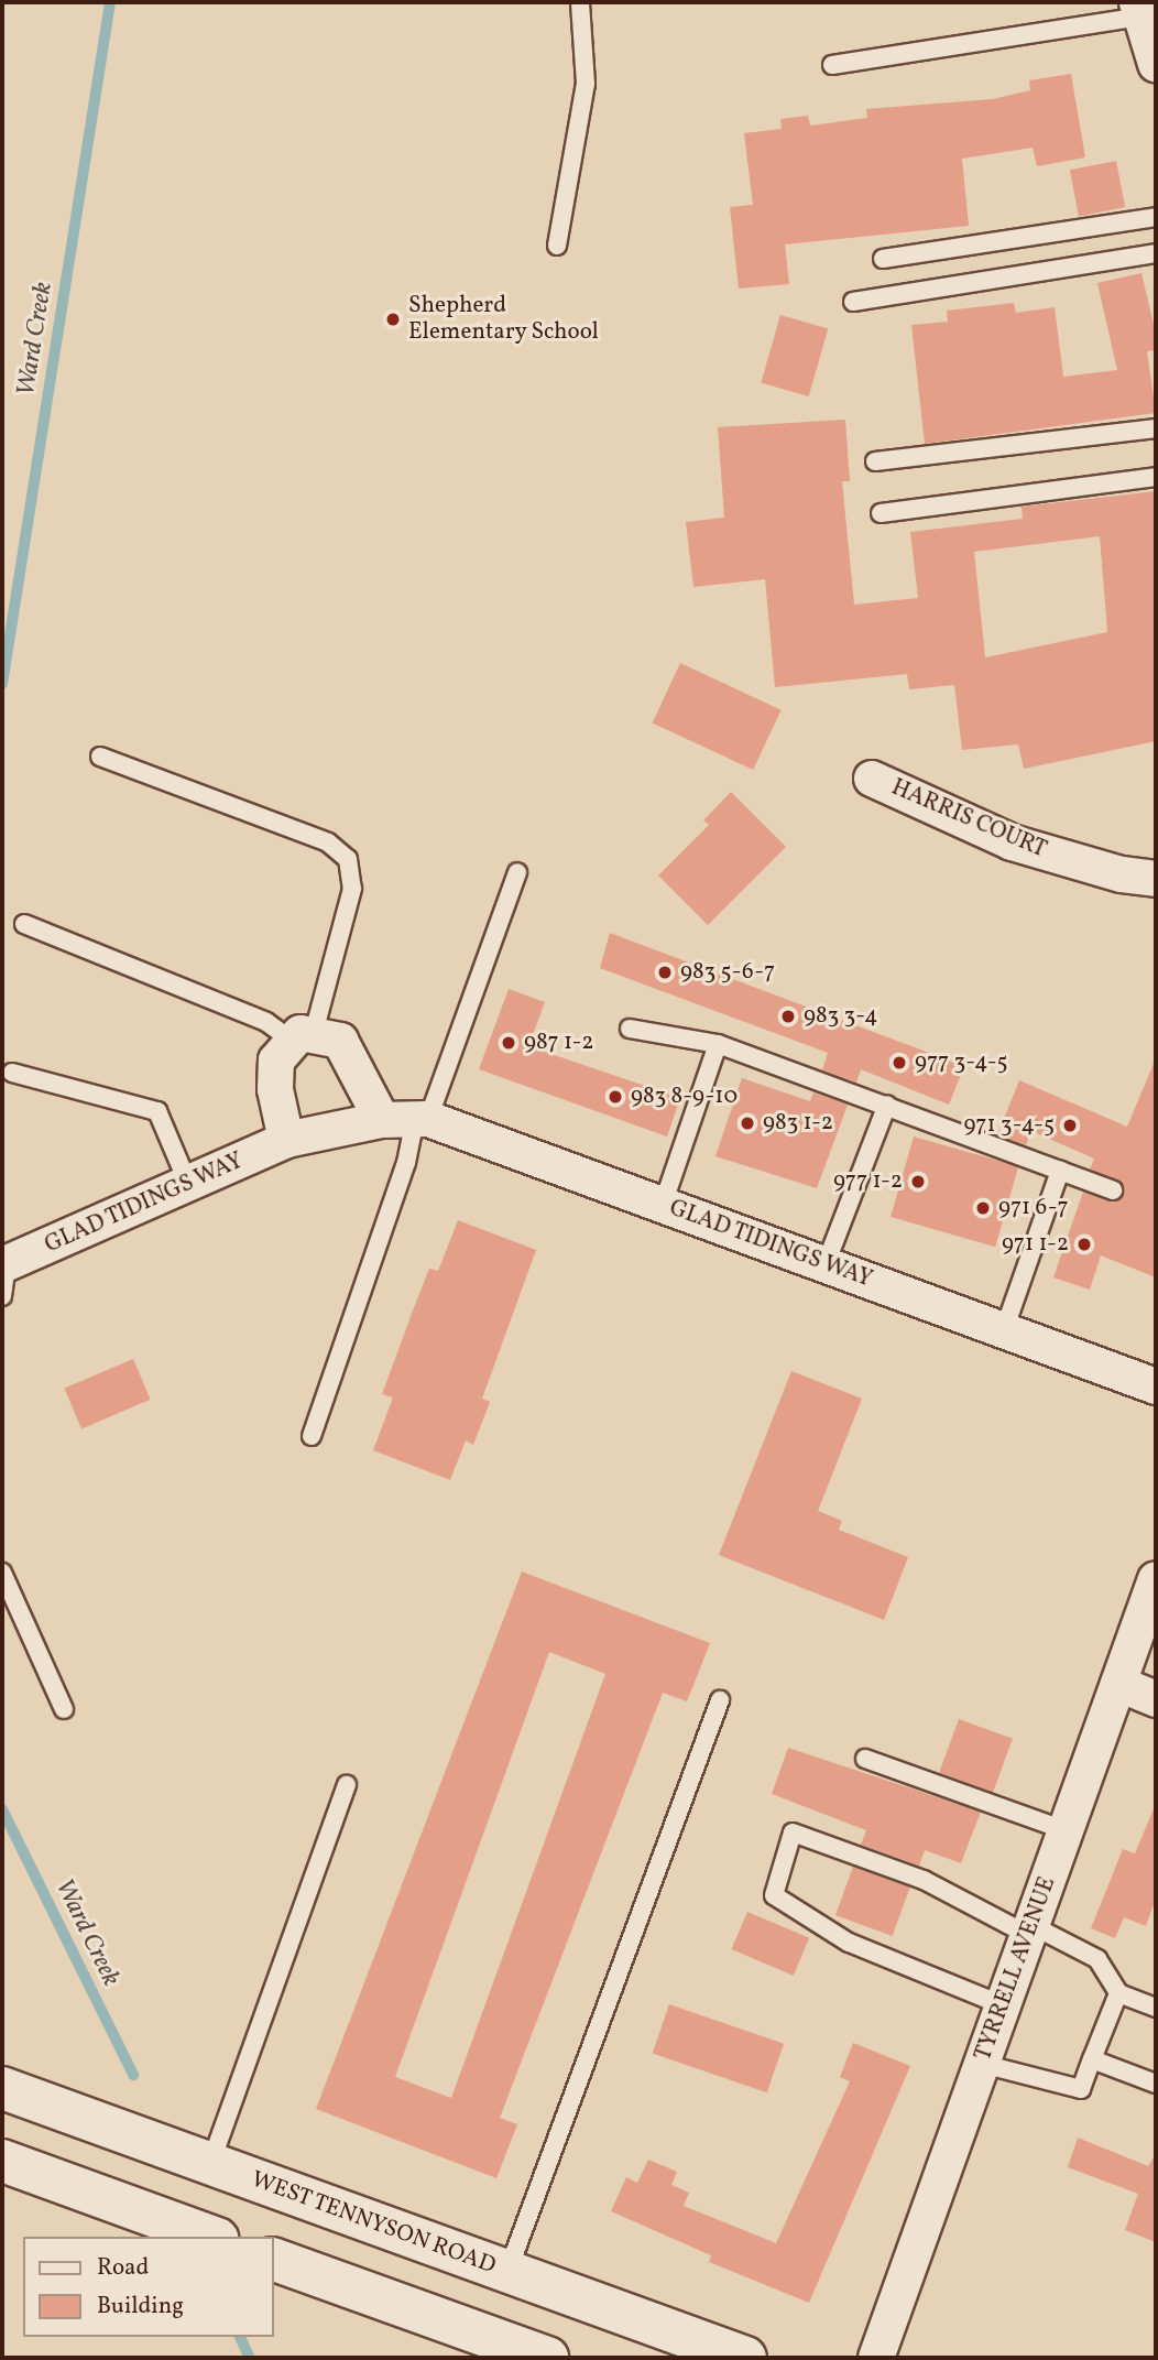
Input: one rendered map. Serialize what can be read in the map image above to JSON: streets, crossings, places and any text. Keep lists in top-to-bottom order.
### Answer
{
  "streets": {
    "main road": ["WEST TENNYSON ROAD"],
    "street": ["HARRIS COURT", "GLAD TIDINGS WAY", "TYRRELL AVENUE"]
  },
  "water": ["Ward Creek"],
  "places": [
    "Shepherd Elementary School",
    "983 5-6-7",
    "983 3-4",
    "987 1-2",
    "977 3-4-5",
    "983 8-9-10",
    "983 1-2",
    "971 3-4-5",
    "977 1-2",
    "971 6-7",
    "971 1-2"
  ],
  "legend": ["Road", "Building"]
}
